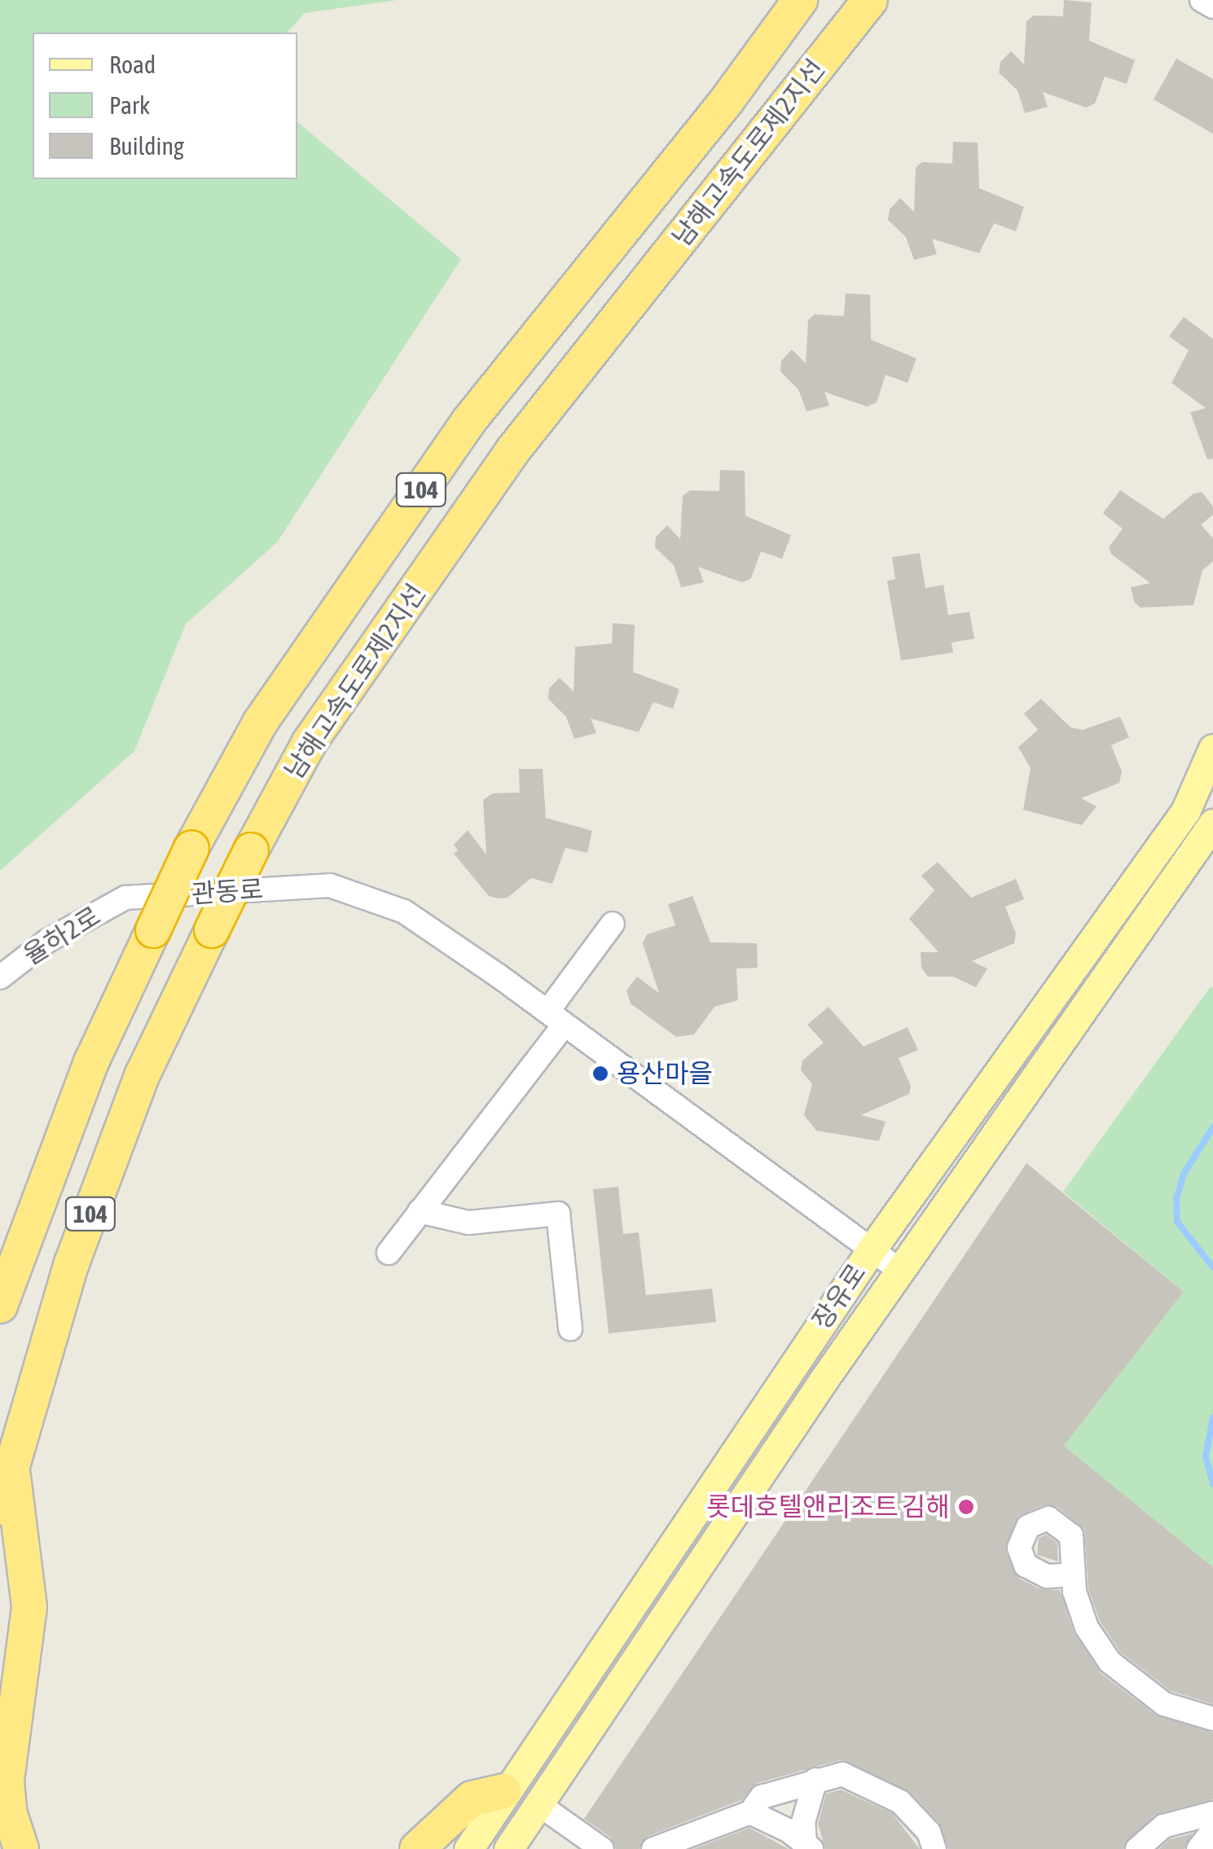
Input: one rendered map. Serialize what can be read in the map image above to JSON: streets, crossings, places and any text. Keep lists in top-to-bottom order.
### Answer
{
  "streets": {
    "highway": ["남해고속도로제2지선", "104"],
    "main road": ["장유로"],
    "street": ["관동로", "율하2로"]
  },
  "crossings": [
    ["관동로", "율하2로"]
  ],
  "places": ["용산마을", "롯데호텔앤리조트 김해"],
  "legend": ["Road", "Park", "Building"]
}
